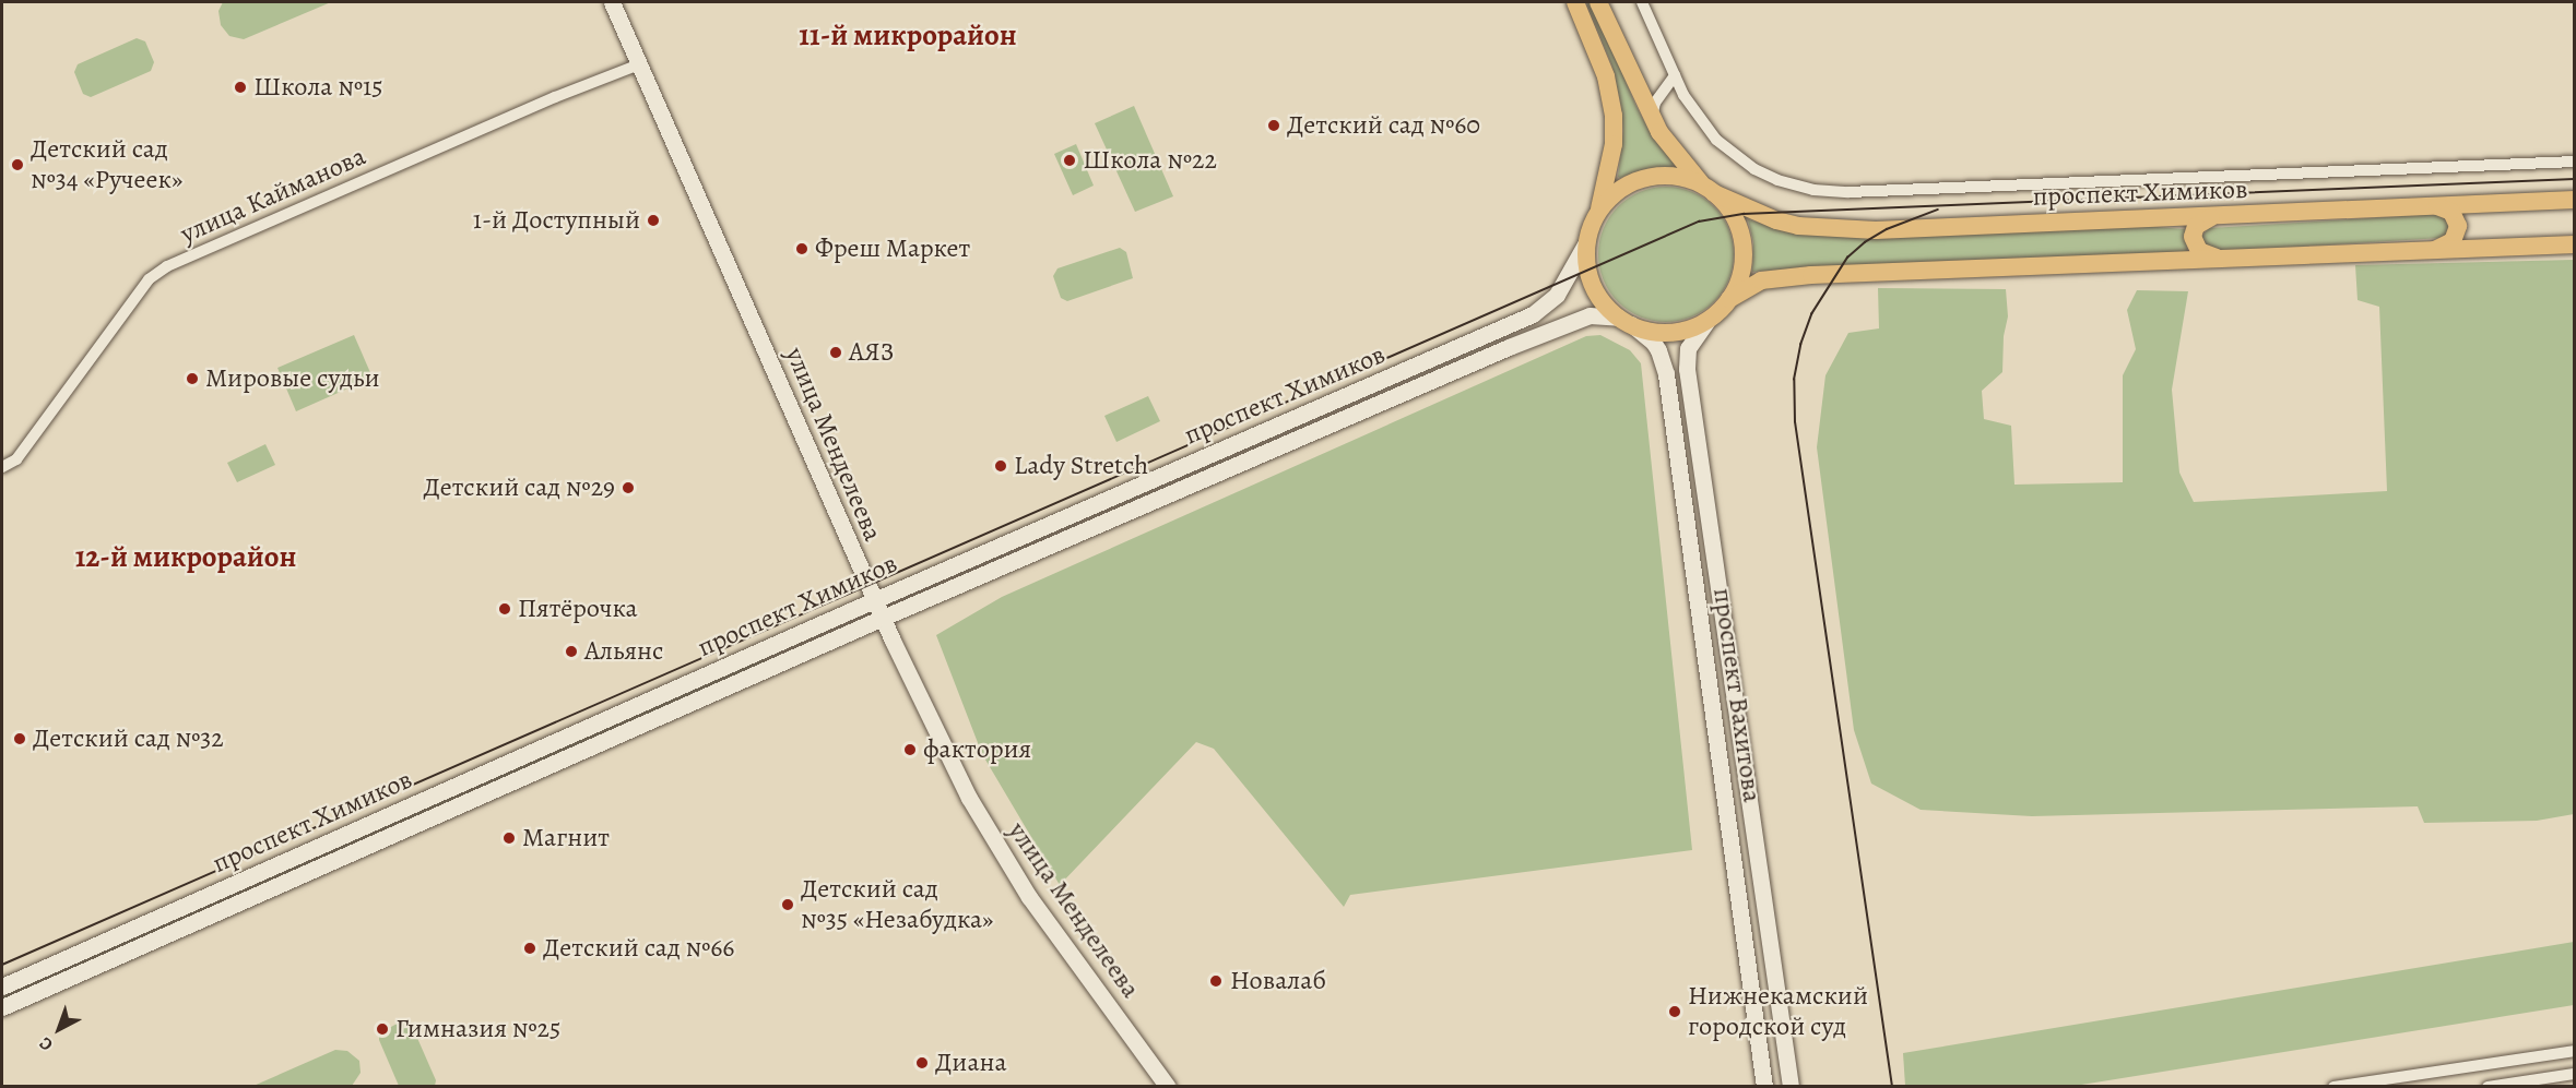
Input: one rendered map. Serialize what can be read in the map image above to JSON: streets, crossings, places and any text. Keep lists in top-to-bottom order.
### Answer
{
  "streets": {
    "main road": ["проспект Химиков", "улица Менделеева", "проспект Вахитова"],
    "street": ["улица Кайманова"]
  },
  "crossings": [
    ["проспект Химиков", "улица Менделеева"],
    ["проспект Химиков", "проспект Вахитова"],
    ["улица Кайманова", "улица Менделеева"]
  ],
  "districts": ["11-й микрорайон", "12-й микрорайон"],
  "places": [
    "Школа №15",
    "Детский сад №60",
    "Школа №22",
    "Детский сад №34 «Ручеек»",
    "1-й Доступный",
    "Фреш Маркет",
    "АЯЗ",
    "Мировые судьи",
    "Lady Stretch",
    "Детский сад №29",
    "Пятёрочка",
    "Альянс",
    "Детский сад №32",
    "фактория",
    "Магнит",
    "Детский сад №35 «Незабудка»",
    "Детский сад №66",
    "Новалаб",
    "Нижнекамский городской суд",
    "Гимназия №25",
    "Диана"
  ],
  "north": "bottom left"
}
